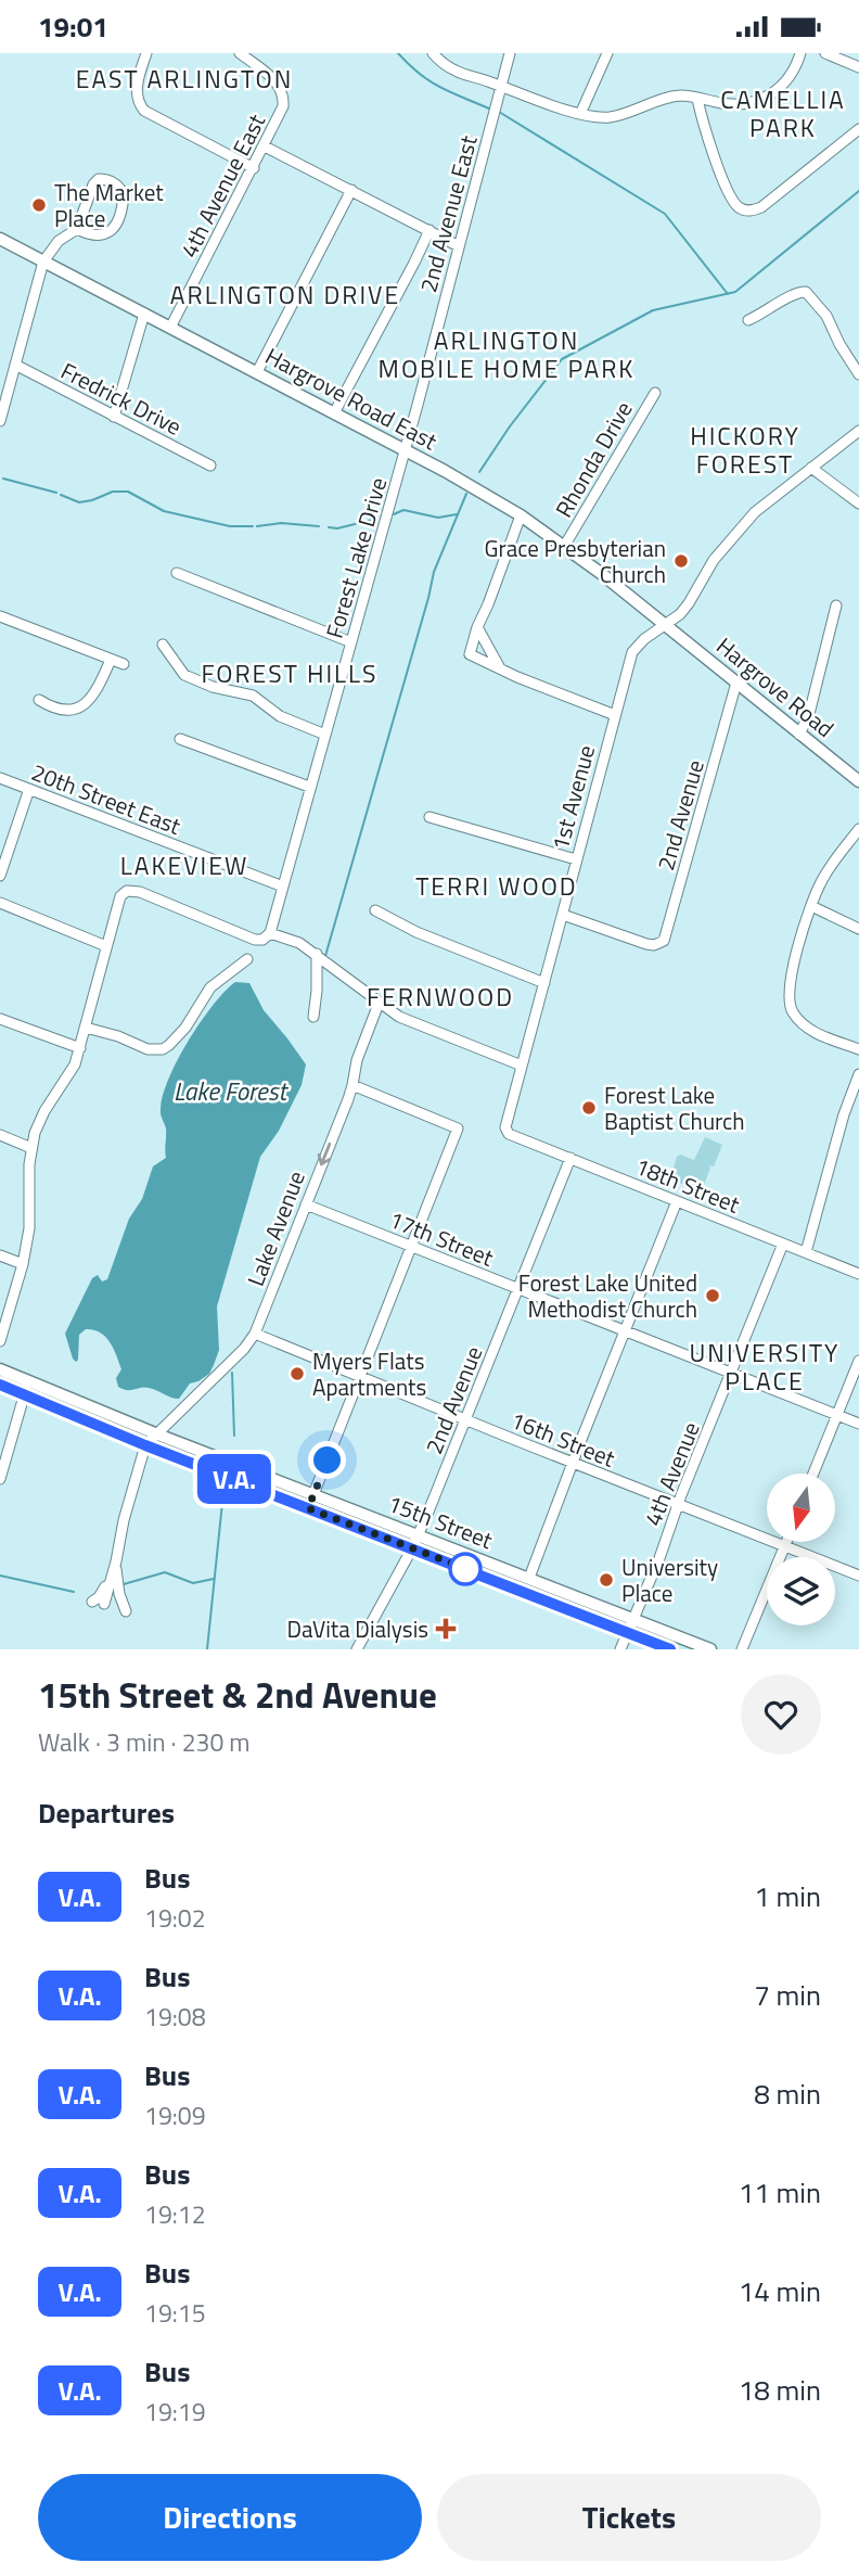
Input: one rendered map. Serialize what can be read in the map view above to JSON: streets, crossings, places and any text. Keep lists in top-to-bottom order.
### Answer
{
  "streets": {
    "main road": ["Hargrove Road East", "Hargrove Road", "15th Street"],
    "street": [
      "4th Avenue East",
      "2nd Avenue East",
      "Fredrick Drive",
      "Rhonda Drive",
      "Forest Lake Drive",
      "1st Avenue",
      "20th Street East",
      "2nd Avenue",
      "18th Street",
      "Lake Avenue",
      "17th Street",
      "16th Street",
      "4th Avenue"
    ]
  },
  "crossings": [
    ["4th Avenue East", "Hargrove Road East"],
    ["2nd Avenue East", "Forest Lake Drive"],
    ["Hargrove Road East", "Rhonda Drive"],
    ["Hargrove Road East", "Forest Lake Drive"],
    ["Hargrove Road East", "Hargrove Road"],
    ["Hargrove Road East", "1st Avenue"],
    ["Forest Lake Drive", "20th Street East"],
    ["Hargrove Road", "1st Avenue"],
    ["Hargrove Road", "2nd Avenue"],
    ["1st Avenue", "2nd Avenue"],
    ["1st Avenue", "18th Street"],
    ["2nd Avenue", "18th Street"],
    ["2nd Avenue", "17th Street"],
    ["2nd Avenue", "16th Street"],
    ["2nd Avenue", "15th Street"],
    ["18th Street", "4th Avenue"],
    ["Lake Avenue", "17th Street"],
    ["Lake Avenue", "16th Street"],
    ["Lake Avenue", "15th Street"],
    ["17th Street", "4th Avenue"],
    ["16th Street", "4th Avenue"],
    ["4th Avenue", "15th Street"]
  ],
  "districts": [
    "EAST ARLINGTON",
    "CAMELLIA PARK",
    "ARLINGTON DRIVE",
    "ARLINGTON MOBILE HOME PARK",
    "HICKORY FOREST",
    "FOREST HILLS",
    "LAKEVIEW",
    "TERRI WOOD",
    "FERNWOOD",
    "UNIVERSITY PLACE"
  ],
  "water": ["Lake Forest"],
  "places": {
    "other": [
      "The Market Place",
      "Grace Presbyterian Church",
      "Forest Lake Baptist Church",
      "Forest Lake United Methodist Church",
      "Myers Flats Apartments",
      "University Place"
    ],
    "health": ["DaVita Dialysis"]
  },
  "lines": ["bus line V.A."],
  "north": "bottom",
  "page": {
    "status": "19:01",
    "on_map": "V.A.",
    "heading": [
      ["15th Street & 2nd Avenue", "Walk · 3 min · 230 m"],
      "Departures"
    ],
    "list": [
      {
        "mark": "V.A.",
        "name": "Bus",
        "note": "19:02",
        "value": "1 min"
      },
      {
        "mark": "V.A.",
        "name": "Bus",
        "note": "19:08",
        "value": "7 min"
      },
      {
        "mark": "V.A.",
        "name": "Bus",
        "note": "19:09",
        "value": "8 min"
      },
      {
        "mark": "V.A.",
        "name": "Bus",
        "note": "19:12",
        "value": "11 min"
      },
      {
        "mark": "V.A.",
        "name": "Bus",
        "note": "19:15",
        "value": "14 min"
      },
      {
        "mark": "V.A.",
        "name": "Bus",
        "note": "19:19",
        "value": "18 min"
      }
    ],
    "buttons": ["Directions", "Tickets"]
  }
}
